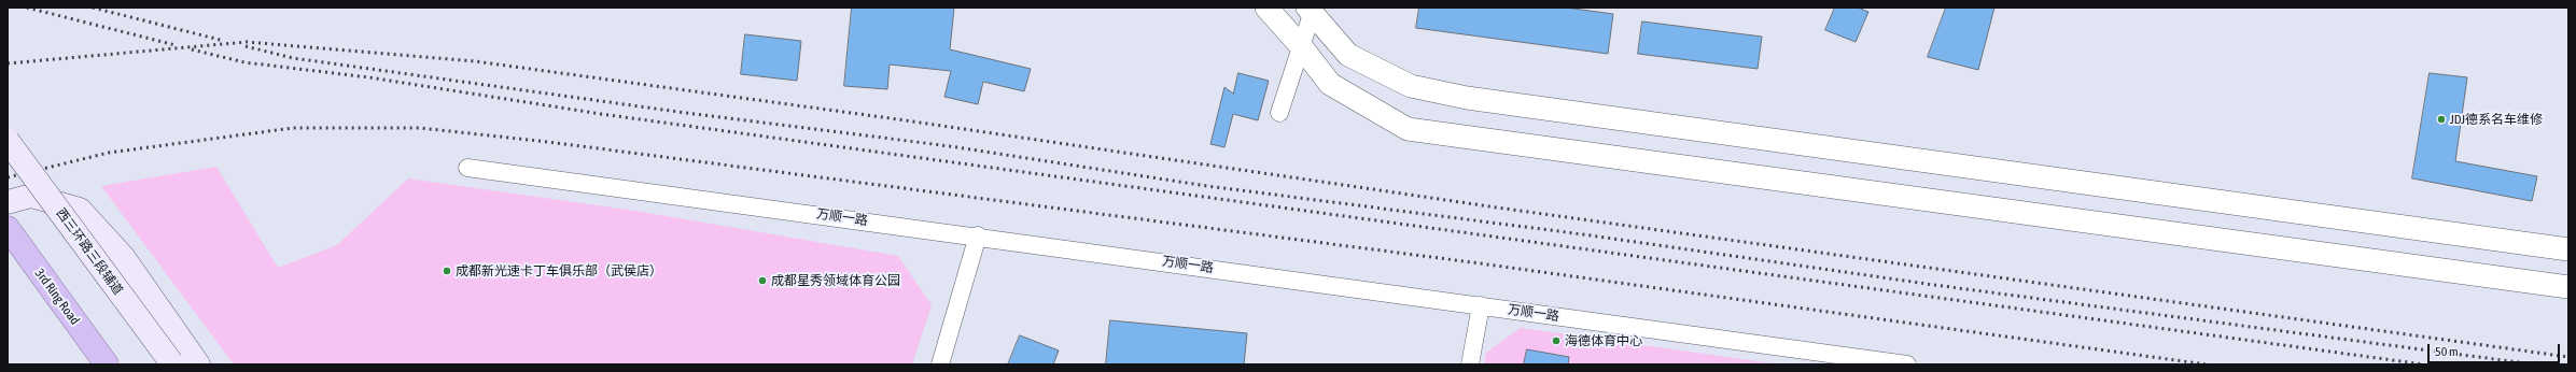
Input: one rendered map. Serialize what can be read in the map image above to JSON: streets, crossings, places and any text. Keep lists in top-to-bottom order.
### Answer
{
  "streets": {
    "highway": ["3rd Ring Road"],
    "main road": ["西三环路三段辅道"],
    "street": ["万顺一路"]
  },
  "places": [
    "JDJ德系名车维修",
    "成都新光速卡丁车俱乐部（武侯店）",
    "成都星秀领域体育公园",
    "海德体育中心"
  ],
  "scale_bar": "50 m"
}
